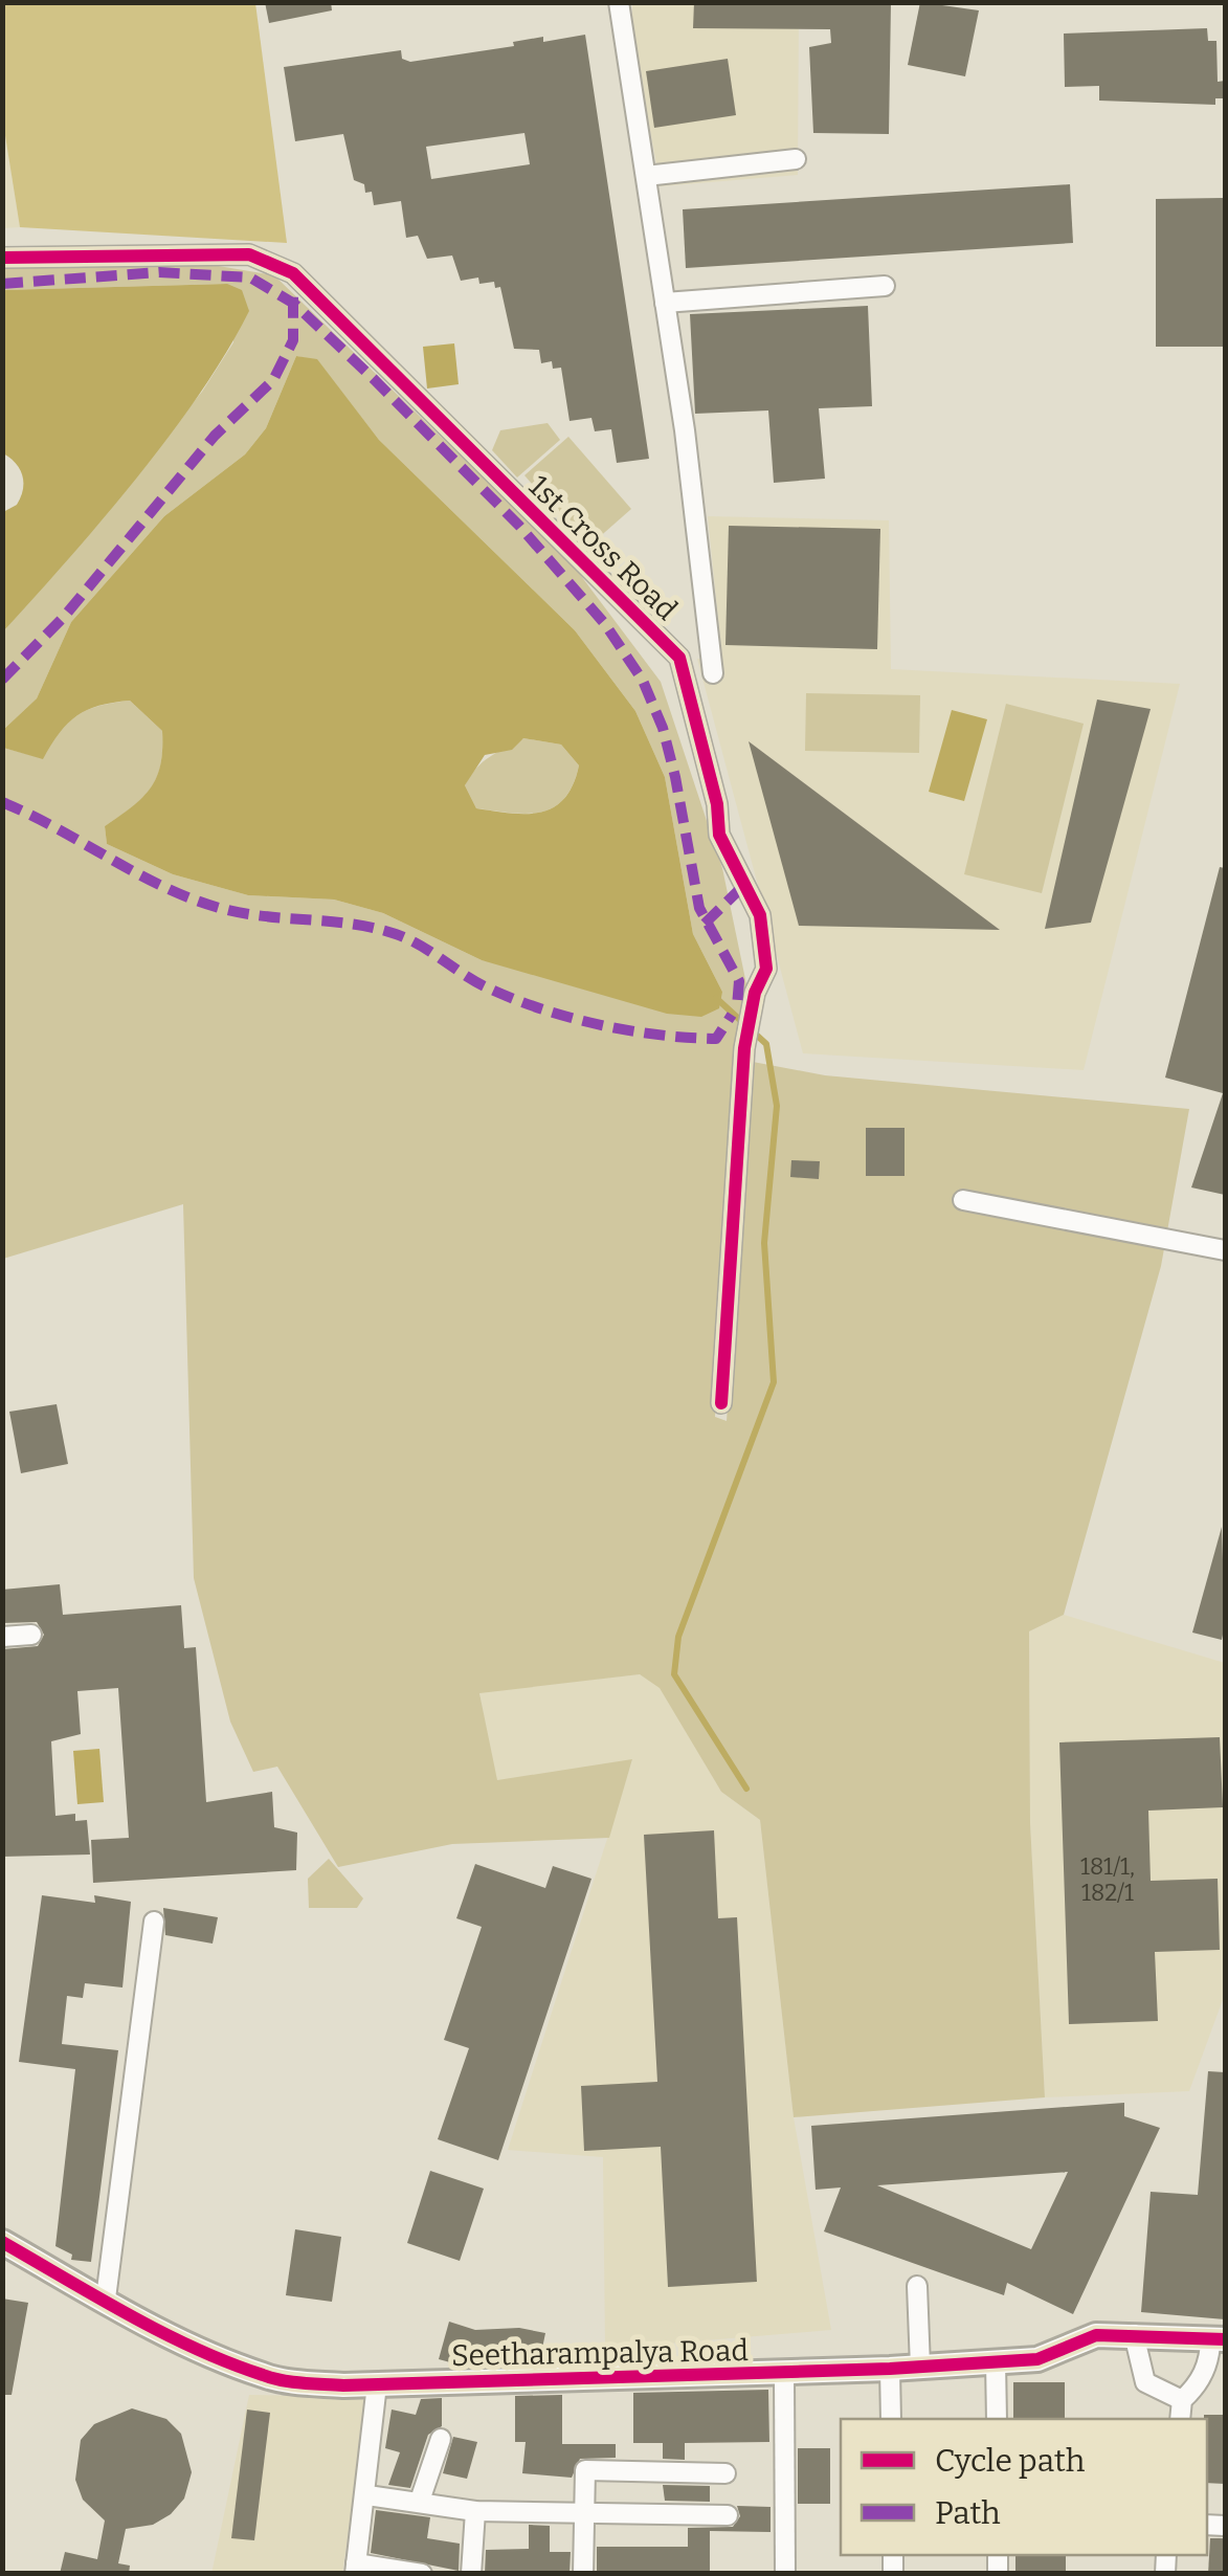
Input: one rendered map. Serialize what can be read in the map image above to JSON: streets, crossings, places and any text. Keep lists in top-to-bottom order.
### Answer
{
  "streets": {
    "street": ["1st Cross Road", "Seetharampalya Road"]
  },
  "house_numbers": ["181/1, 182/1"],
  "legend": ["Cycle path", "Path"]
}
